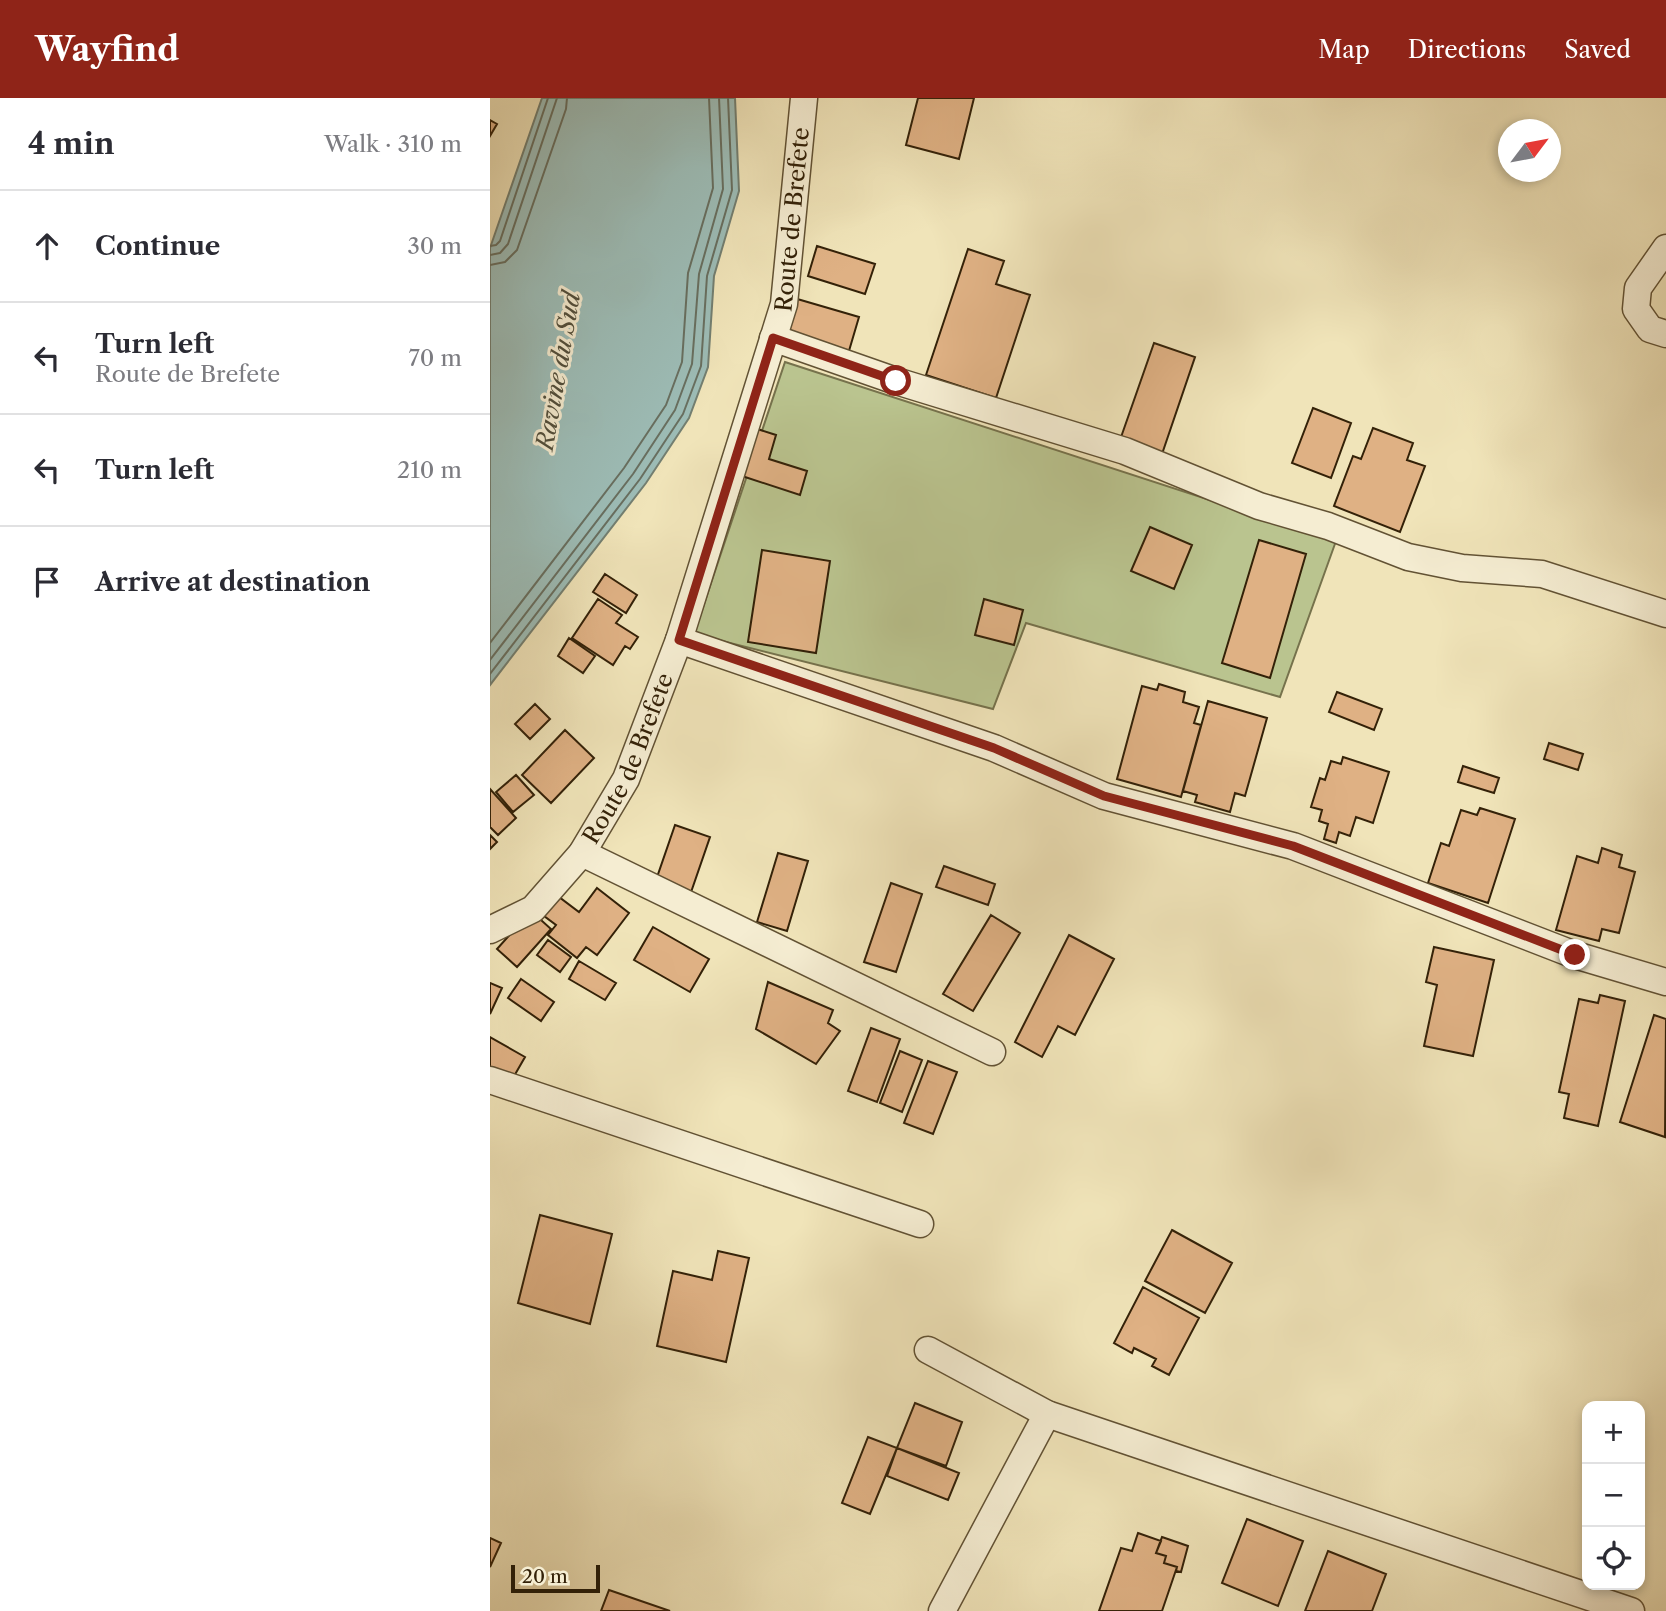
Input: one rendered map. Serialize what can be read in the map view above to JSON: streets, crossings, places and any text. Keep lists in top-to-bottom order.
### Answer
{
  "streets": {
    "street": ["Route de Brefete"]
  },
  "water": ["Ravine du Sud"],
  "scale_bar": "20 m",
  "north": "top right",
  "page": {
    "header": "Wayfind",
    "nav": ["Map", "Directions", "Saved"],
    "heading": ["4 min", "Walk · 310 m"],
    "list": [
      ["Continue", "30 m"],
      ["Turn left", "Route de Brefete", "70 m"],
      ["Turn left", "210 m"],
      "Arrive at destination"
    ],
    "map_buttons": ["+", "−"],
    "scale": "20 m"
  }
}
